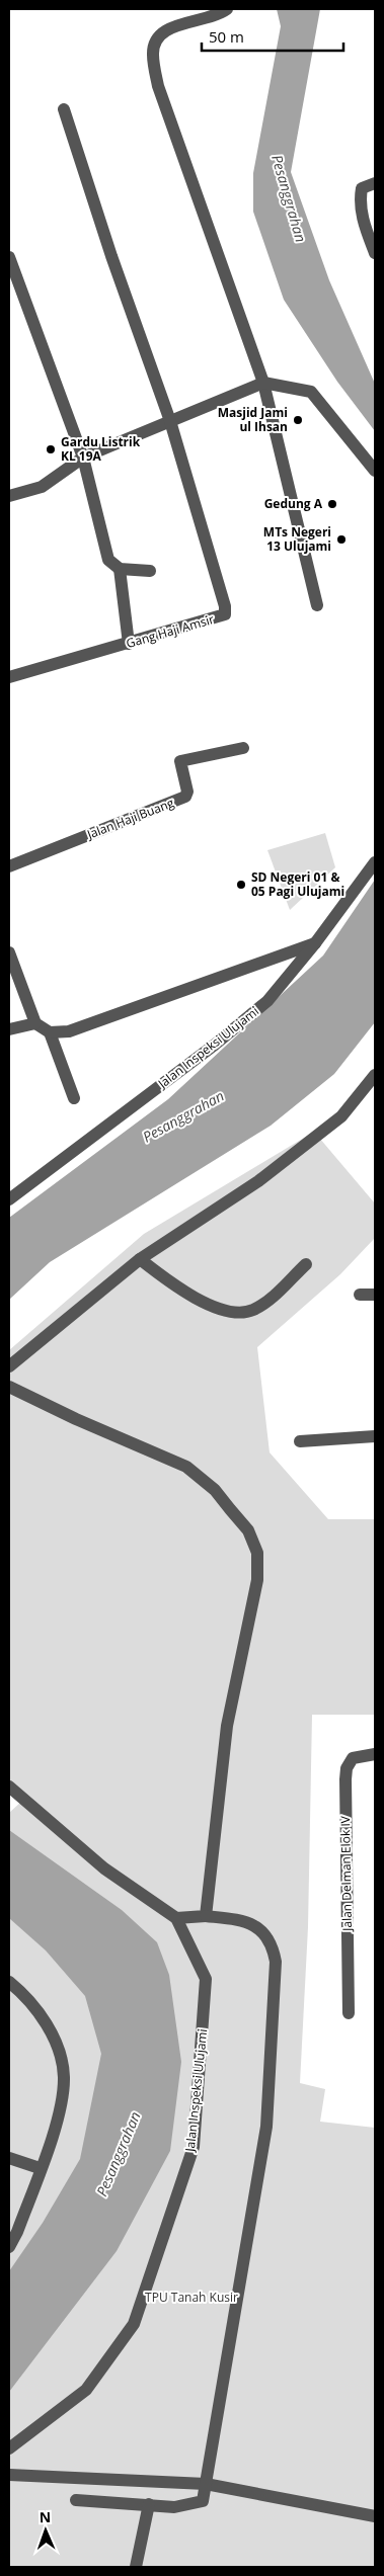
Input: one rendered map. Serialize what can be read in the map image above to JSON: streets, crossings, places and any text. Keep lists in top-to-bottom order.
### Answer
{
  "streets": {
    "street": [
      "Gang Haji Amsir",
      "Jalan Haji Buang",
      "Jalan Inspeksi Ulujami",
      "Jalan Delman Elok IV"
    ]
  },
  "water": ["Pesanggrahan"],
  "parks": ["TPU Tanah Kusir"],
  "places": [
    "Masjid Jami ul Ihsan",
    "Gardu Listrik KL 19A",
    "Gedung A",
    "MTs Negeri 13 Ulujami",
    "SD Negeri 01 & 05 Pagi Ulujami"
  ],
  "scale_bar": "50 m",
  "north": "top"
}
